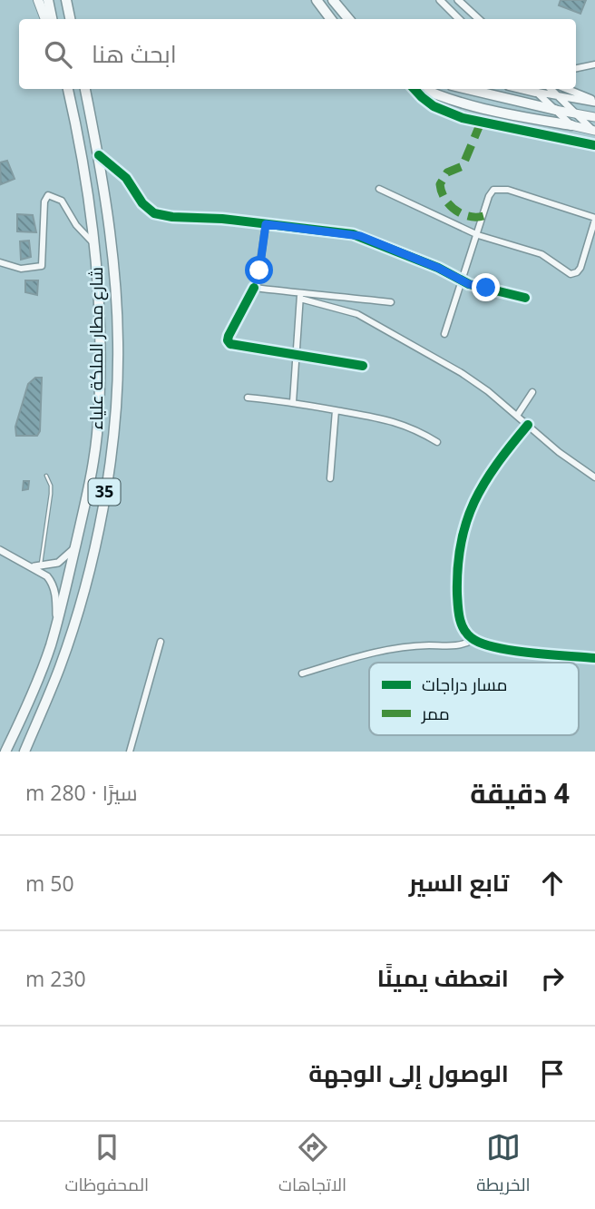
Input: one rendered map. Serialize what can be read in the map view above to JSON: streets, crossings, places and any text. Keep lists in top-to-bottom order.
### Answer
{
  "streets": {
    "highway": ["شارع مطار الملكة علياء", "35"]
  },
  "legend": ["مسار دراجات", "ممر"],
  "page": {
    "search": "ابحث هنا",
    "heading": ["4 دقيقة", "سيرًا · 280 m"],
    "list": [
      ["تابع السير", "50 m"],
      ["انعطف يمينًا", "230 m"],
      "الوصول إلى الوجهة"
    ],
    "nav": ["الخريطة", "الاتجاهات", "المحفوظات"]
  }
}
